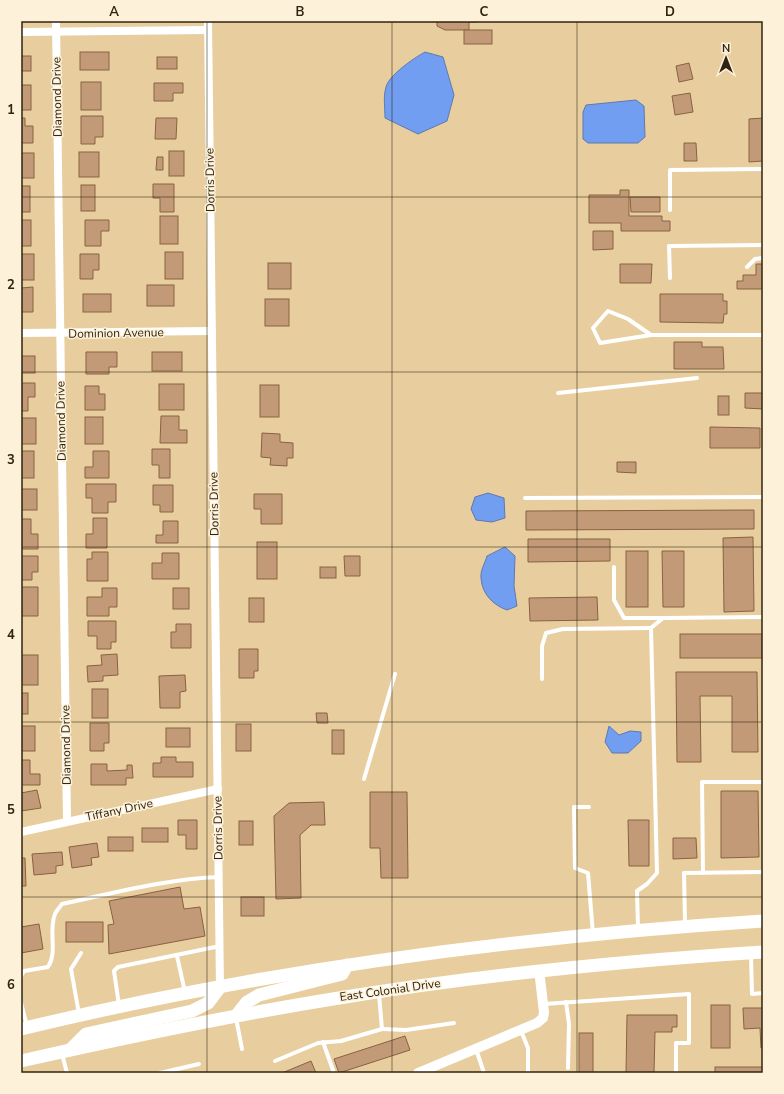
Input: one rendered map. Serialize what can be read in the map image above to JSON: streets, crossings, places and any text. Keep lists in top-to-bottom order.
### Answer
{
  "streets": {
    "highway": ["East Colonial Drive"],
    "street": [
      "Diamond Drive",
      "Dorris Drive",
      "Dominion Avenue",
      "Tiffany Drive"
    ]
  },
  "crossings": [
    ["Diamond Drive", "Dominion Avenue"],
    ["Diamond Drive", "Tiffany Drive"],
    ["Dorris Drive", "Dominion Avenue"],
    ["Dorris Drive", "Tiffany Drive"]
  ],
  "north": "top",
  "grid": {
    "columns": [
      "A",
      "B",
      "C",
      "D"
    ],
    "rows": [
      "1",
      "2",
      "3",
      "4",
      "5",
      "6"
    ]
  }
}
